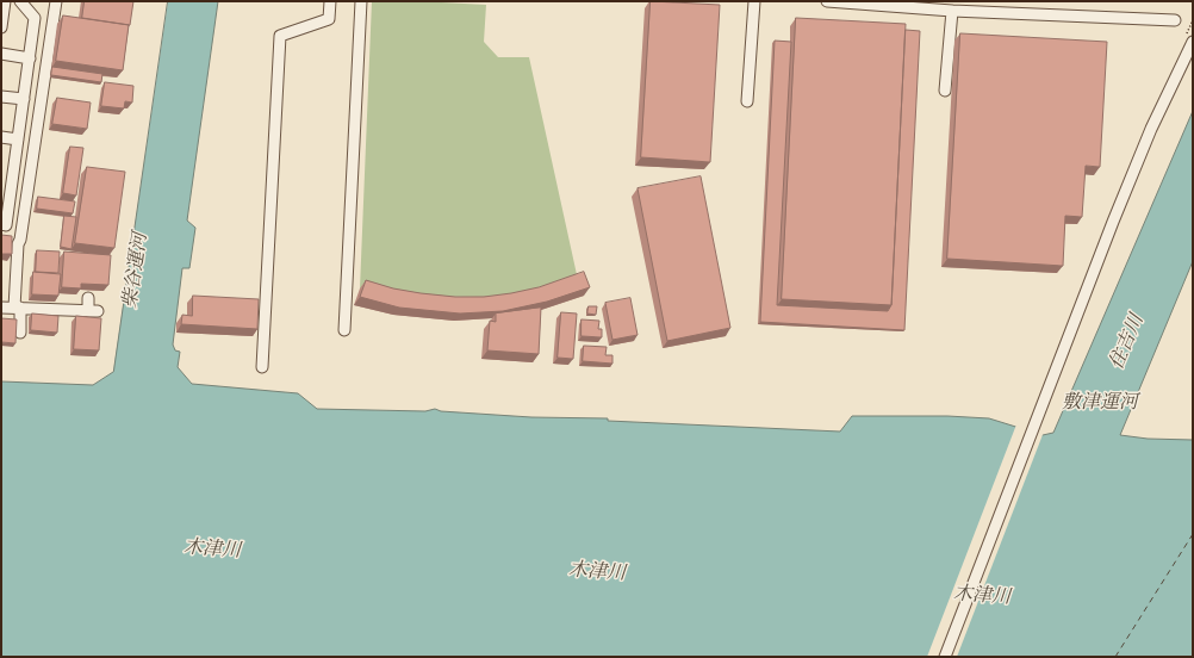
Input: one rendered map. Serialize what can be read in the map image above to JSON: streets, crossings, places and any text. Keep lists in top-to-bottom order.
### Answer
{
  "water": [
    "柴谷運河",
    "住吉川",
    "敷津運河",
    "木津川"
  ]
}
